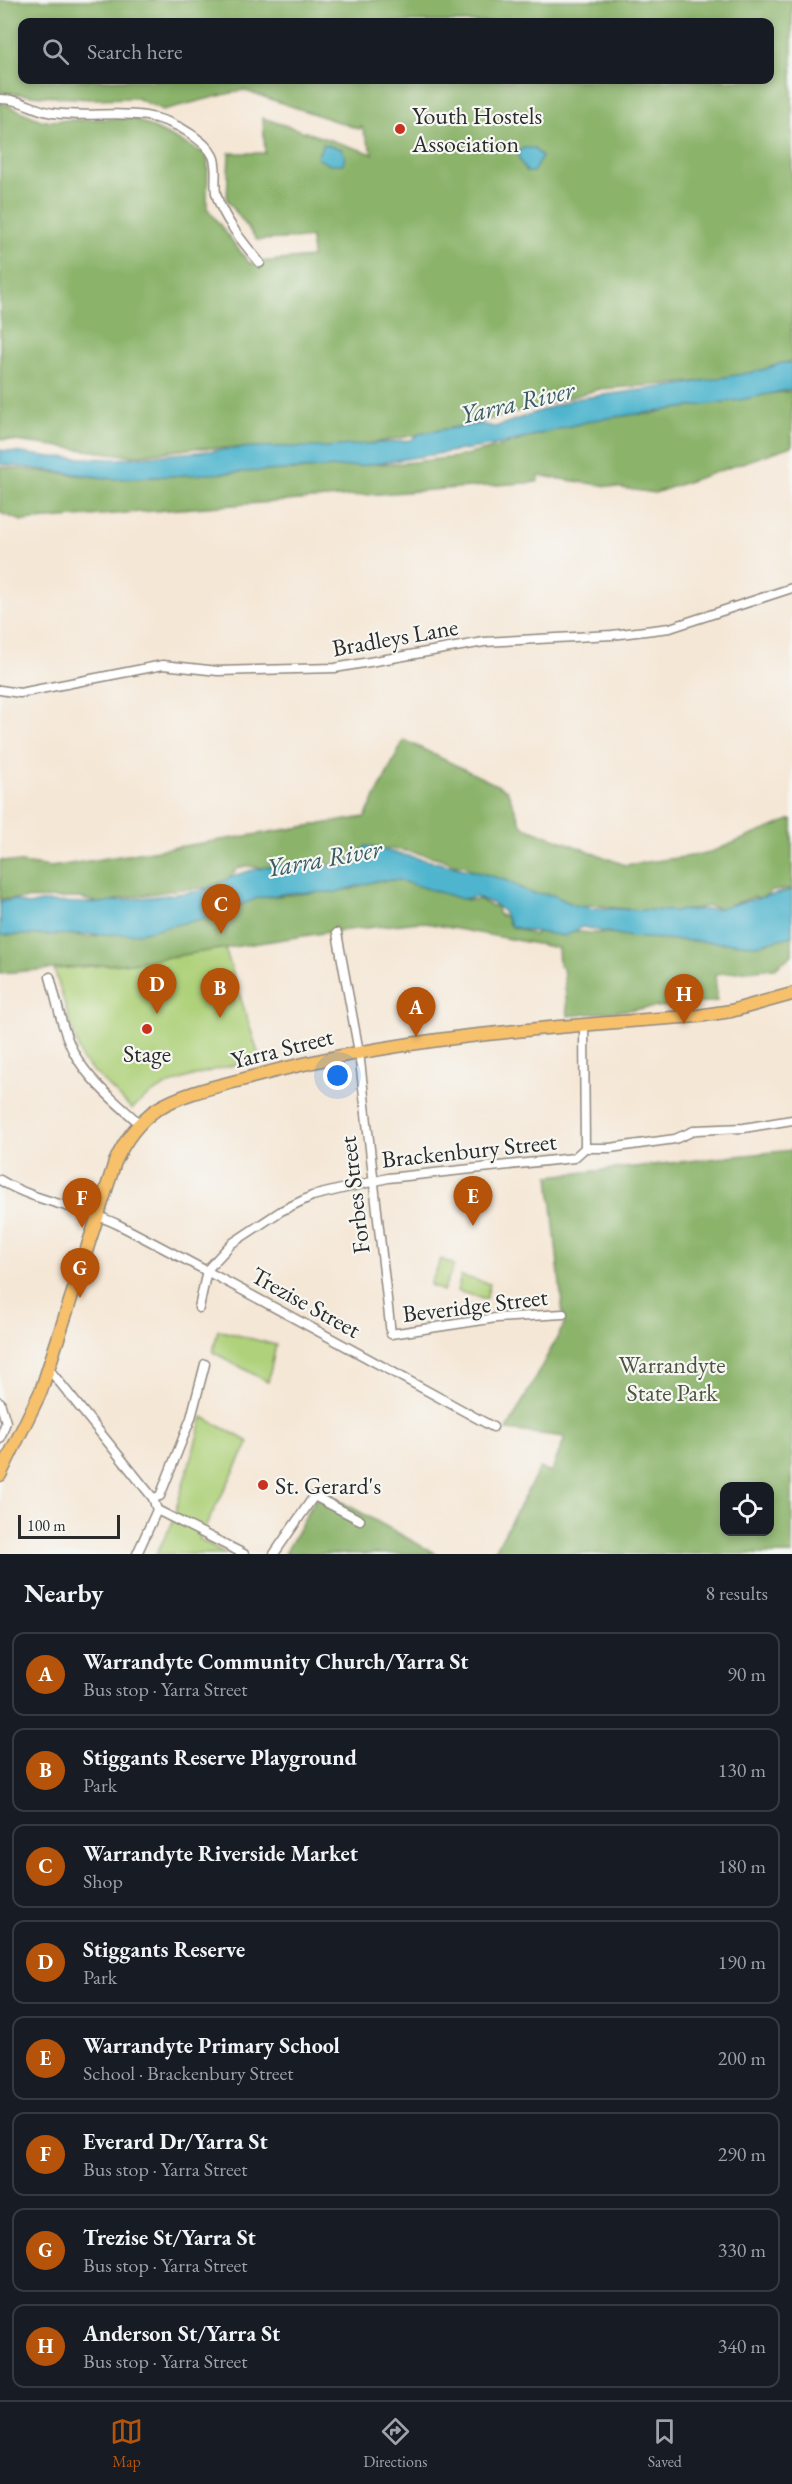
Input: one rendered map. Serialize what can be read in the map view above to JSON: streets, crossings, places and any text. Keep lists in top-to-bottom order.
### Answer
{
  "streets": {
    "main road": ["Yarra Street"],
    "street": [
      "Bradleys Lane",
      "Brackenbury Street",
      "Forbes Street",
      "Trezise Street",
      "Beveridge Street"
    ]
  },
  "crossings": [
    ["Yarra Street", "Forbes Street"],
    ["Yarra Street", "Trezise Street"],
    ["Brackenbury Street", "Forbes Street"],
    ["Brackenbury Street", "Trezise Street"],
    ["Forbes Street", "Beveridge Street"]
  ],
  "water": ["Yarra River"],
  "parks": ["Warrandyte State Park"],
  "places": ["Youth Hostels Association", "Stage", "St. Gerard's"],
  "scale_bar": "100 m",
  "page": {
    "search": "Search here",
    "pins": [
      "C",
      "D",
      "B",
      "H",
      "A",
      "E",
      "F",
      "G"
    ],
    "scale": "100 m",
    "heading": ["Nearby", "8 results"],
    "list": [
      {
        "mark": "A",
        "name": "Warrandyte Community Church/Yarra St",
        "note": "Bus stop · Yarra Street",
        "value": "90 m"
      },
      {
        "mark": "B",
        "name": "Stiggants Reserve Playground",
        "note": "Park",
        "value": "130 m"
      },
      {
        "mark": "C",
        "name": "Warrandyte Riverside Market",
        "note": "Shop",
        "value": "180 m"
      },
      {
        "mark": "D",
        "name": "Stiggants Reserve",
        "note": "Park",
        "value": "190 m"
      },
      {
        "mark": "E",
        "name": "Warrandyte Primary School",
        "note": "School · Brackenbury Street",
        "value": "200 m"
      },
      {
        "mark": "F",
        "name": "Everard Dr/Yarra St",
        "note": "Bus stop · Yarra Street",
        "value": "290 m"
      },
      {
        "mark": "G",
        "name": "Trezise St/Yarra St",
        "note": "Bus stop · Yarra Street",
        "value": "330 m"
      },
      {
        "mark": "H",
        "name": "Anderson St/Yarra St",
        "note": "Bus stop · Yarra Street",
        "value": "340 m"
      }
    ],
    "nav": ["Map", "Directions", "Saved"]
  }
}
